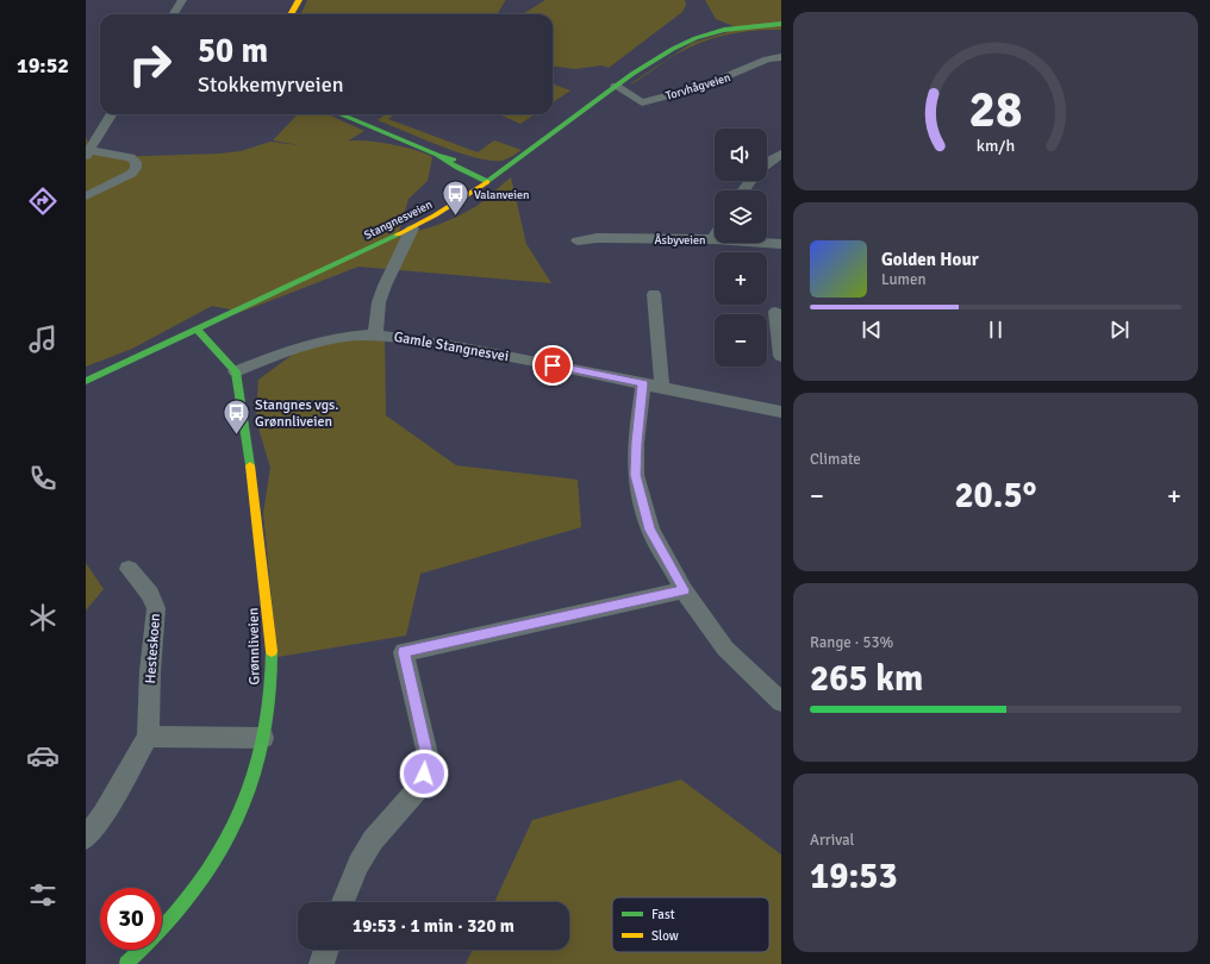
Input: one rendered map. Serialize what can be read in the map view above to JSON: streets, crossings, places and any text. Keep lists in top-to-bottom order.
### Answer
{
  "streets": {
    "main road": ["Stangnesveien", "Grønnliveien"],
    "street": [
      "Torvhågveien",
      "Åsbyveien",
      "Gamle Stangnesvei",
      "Hesteskoen"
    ]
  },
  "crossings": [
    ["Torvhågveien", "Stangnesveien"],
    ["Gamle Stangnesvei", "Grønnliveien"]
  ],
  "places": {
    "bus stop": ["Valanveien", "Stangnes vgs. Grønnliveien"]
  },
  "legend": ["Fast", "Slow"],
  "page": {
    "tabs": "19:52",
    "turn": ["50 m", "Stokkemyrveien"],
    "map_buttons": ["+", "−"],
    "song": ["Golden Hour", "Lumen"],
    "tile": [
      "Climate",
      ["Range · 53%", "265 km"],
      ["Arrival", "19:53"]
    ],
    "heat": ["−", "20.5°", "+"],
    "limit": "30",
    "trip": "19:53 · 1 min · 320 m",
    "gauge": ["28", "km/h"]
  }
}
